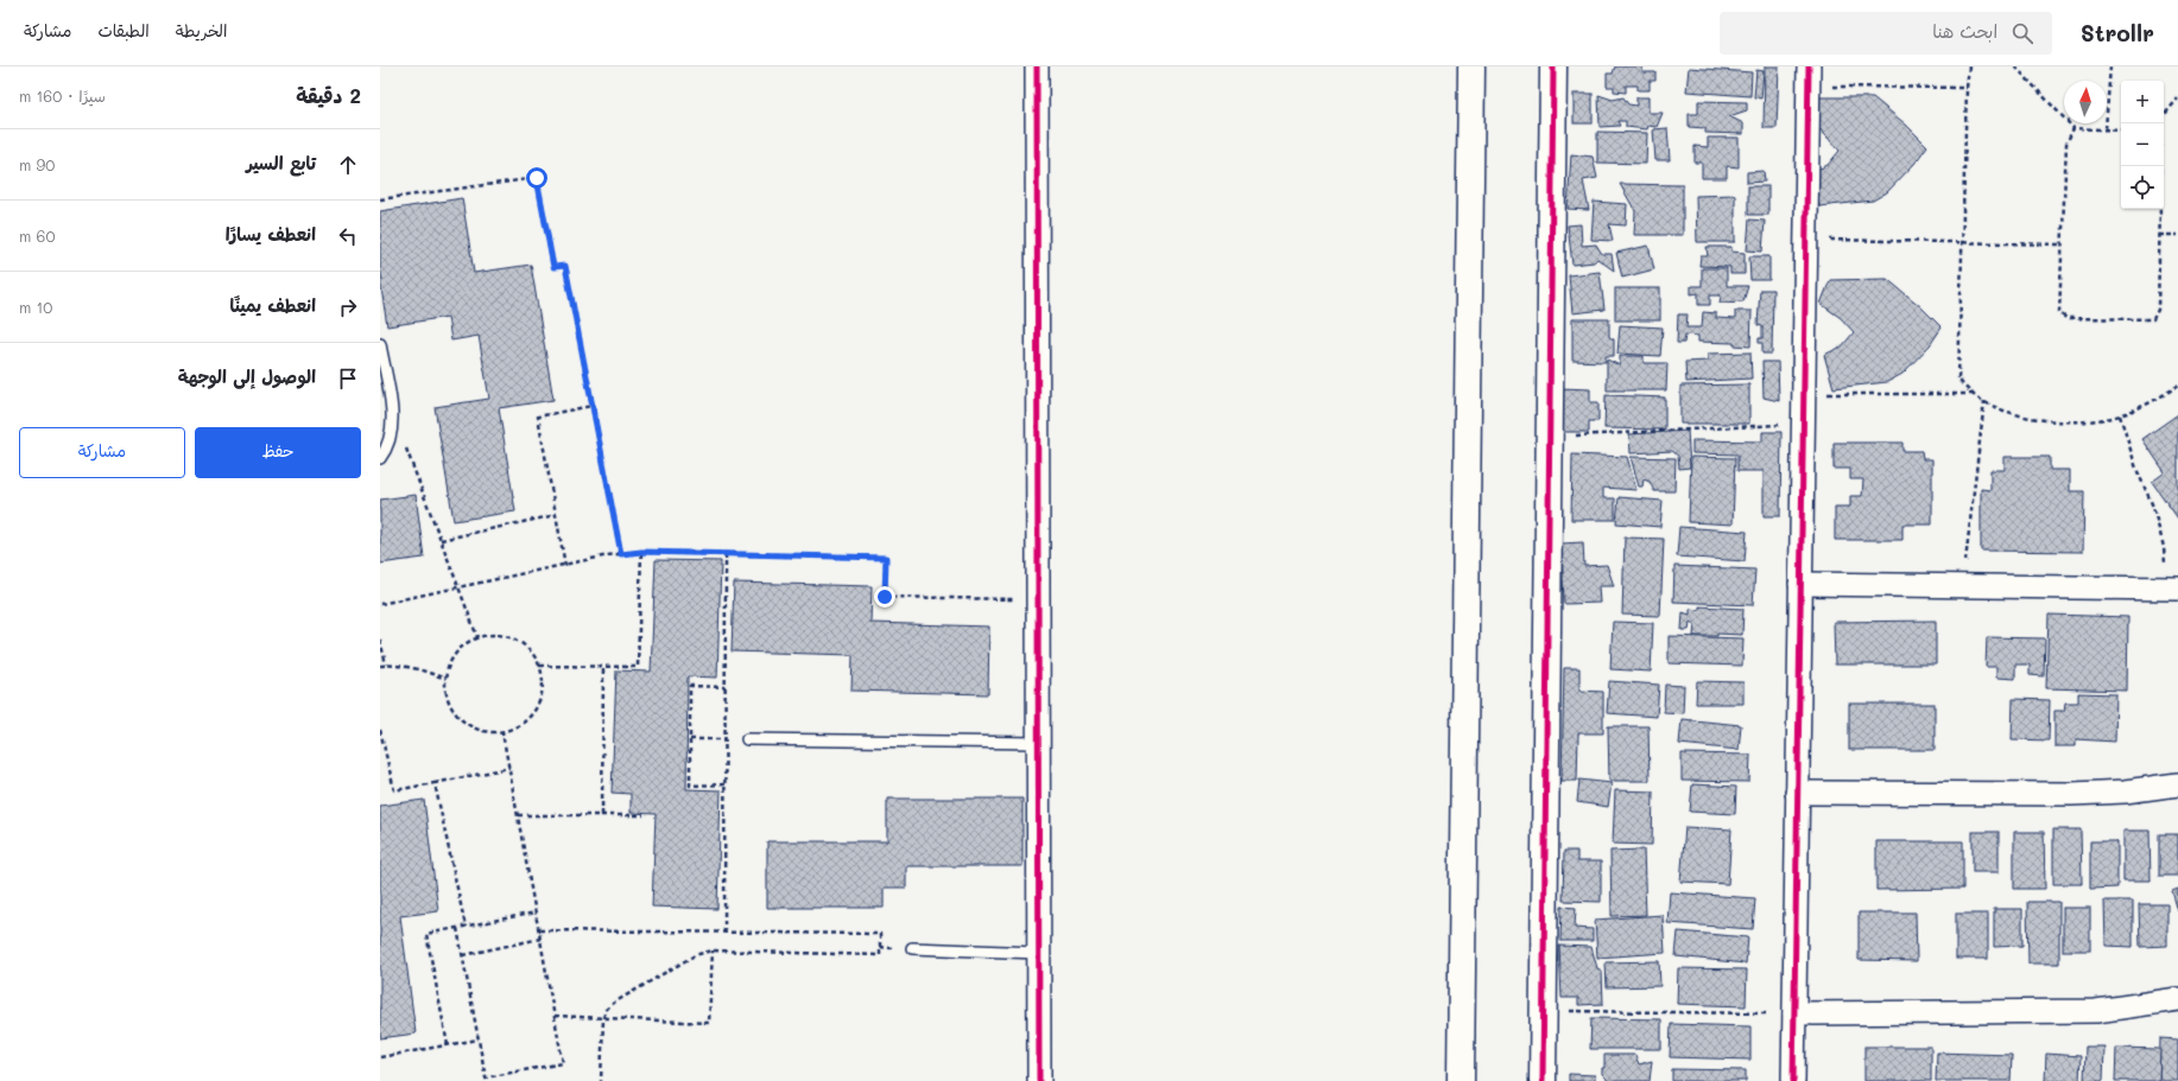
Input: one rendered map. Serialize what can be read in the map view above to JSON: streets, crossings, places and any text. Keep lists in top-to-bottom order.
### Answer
{
  "north": "top",
  "page": {
    "header": "Strollr",
    "search": "ابحث هنا",
    "nav": ["الخريطة", "الطبقات", "مشاركة"],
    "heading": ["2 دقيقة", "سيرًا · 160 m"],
    "map_buttons": ["+", "−"],
    "list": [
      ["تابع السير", "90 m"],
      ["انعطف يسارًا", "60 m"],
      ["انعطف يمينًا", "10 m"],
      "الوصول إلى الوجهة"
    ],
    "buttons": ["حفظ", "مشاركة"]
  }
}
